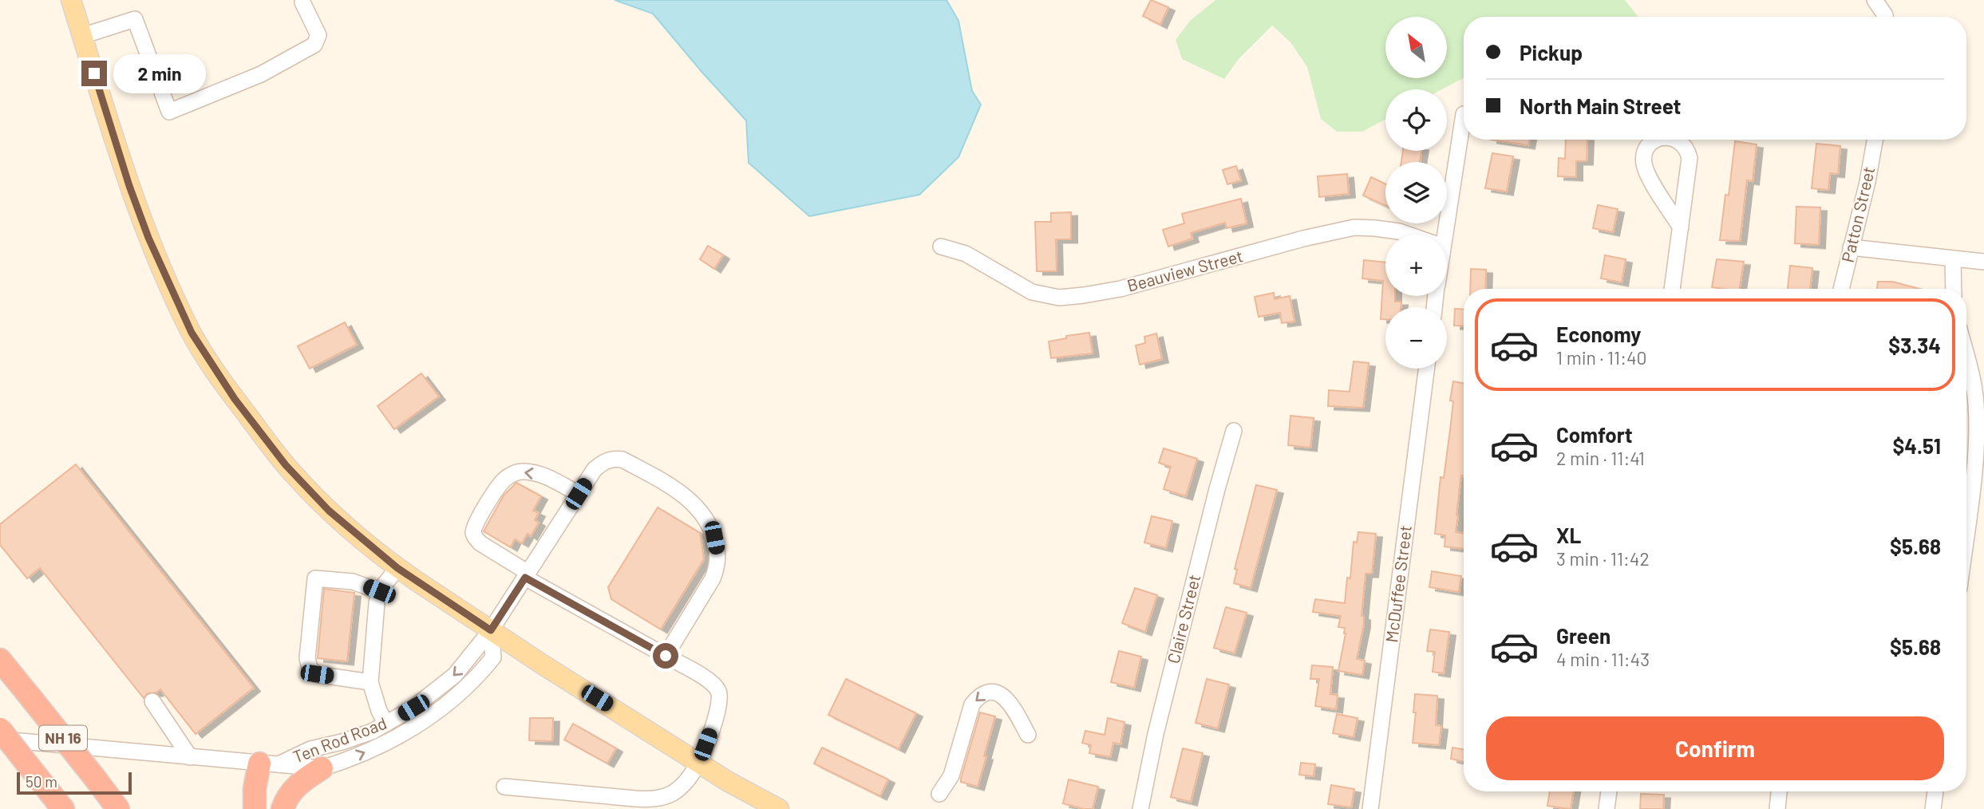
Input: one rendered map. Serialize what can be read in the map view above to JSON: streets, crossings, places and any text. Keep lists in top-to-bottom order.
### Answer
{
  "streets": {
    "highway": ["NH 16"],
    "street": [
      "Patton Street",
      "Beauview Street",
      "McDuffee Street",
      "Claire Street",
      "Ten Rod Road"
    ]
  },
  "scale_bar": "50 m",
  "north": "top left",
  "page": {
    "map_buttons": ["+", "−"],
    "banner": ["Pickup", "North Main Street"],
    "bubble": "2 min",
    "list": [
      {
        "name": "Economy",
        "note": "1 min · 11:40",
        "value": "$3.34"
      },
      {
        "name": "Comfort",
        "note": "2 min · 11:41",
        "value": "$4.51"
      },
      {
        "name": "XL",
        "note": "3 min · 11:42",
        "value": "$5.68"
      },
      {
        "name": "Green",
        "note": "4 min · 11:43",
        "value": "$5.68"
      }
    ],
    "buttons": "Confirm",
    "scale": "50 m"
  }
}
